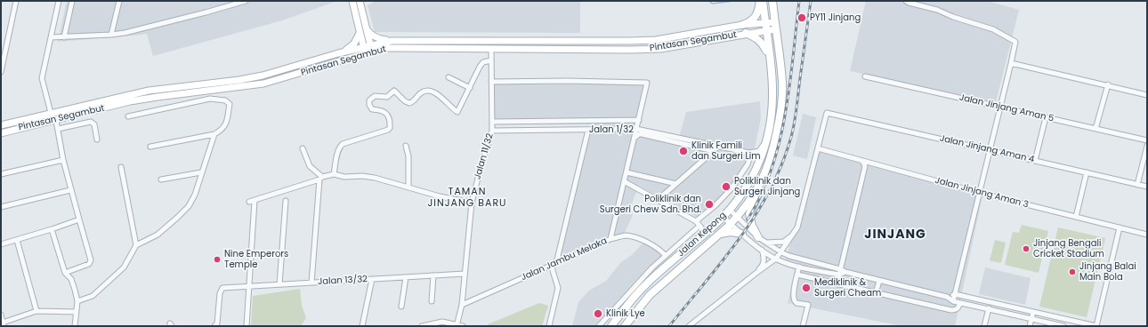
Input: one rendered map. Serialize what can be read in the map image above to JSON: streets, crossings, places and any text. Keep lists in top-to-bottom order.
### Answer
{
  "streets": {
    "main road": ["Pintasan Segambut", "Jalan Kepong"],
    "street": [
      "Jalan Jinjang Aman 5",
      "Jalan 1/32",
      "Jalan Jinjang Aman 4",
      "Jalan 11/32",
      "Jalan Jinjang Aman 3",
      "Jalan Jambu Melaka",
      "Jalan 13/32"
    ]
  },
  "crossings": [
    ["Pintasan Segambut", "Jalan 11/32"],
    ["Pintasan Segambut", "Jalan Kepong"],
    ["Jalan 1/32", "Jalan 11/32"],
    ["Jalan Jinjang Aman 4", "Jalan Jinjang Aman 3"],
    ["Jalan 11/32", "Jalan Jambu Melaka"],
    ["Jalan 11/32", "Jalan 13/32"]
  ],
  "districts": ["TAMAN JINJANG BARU", "JINJANG"],
  "places": [
    "PY11 Jinjang",
    "Klinik Famili dan Surgeri Lim",
    "Poliklinik dan Surgeri Jinjang",
    "Poliklinik dan Surgeri Chew Sdn. Bhd.",
    "Jinjang Bengali Cricket Stadium",
    "Nine Emperors Temple",
    "Jinjang Balai Main Bola",
    "Mediklinik & Surgeri Cheam",
    "Klinik Lye"
  ]
}
